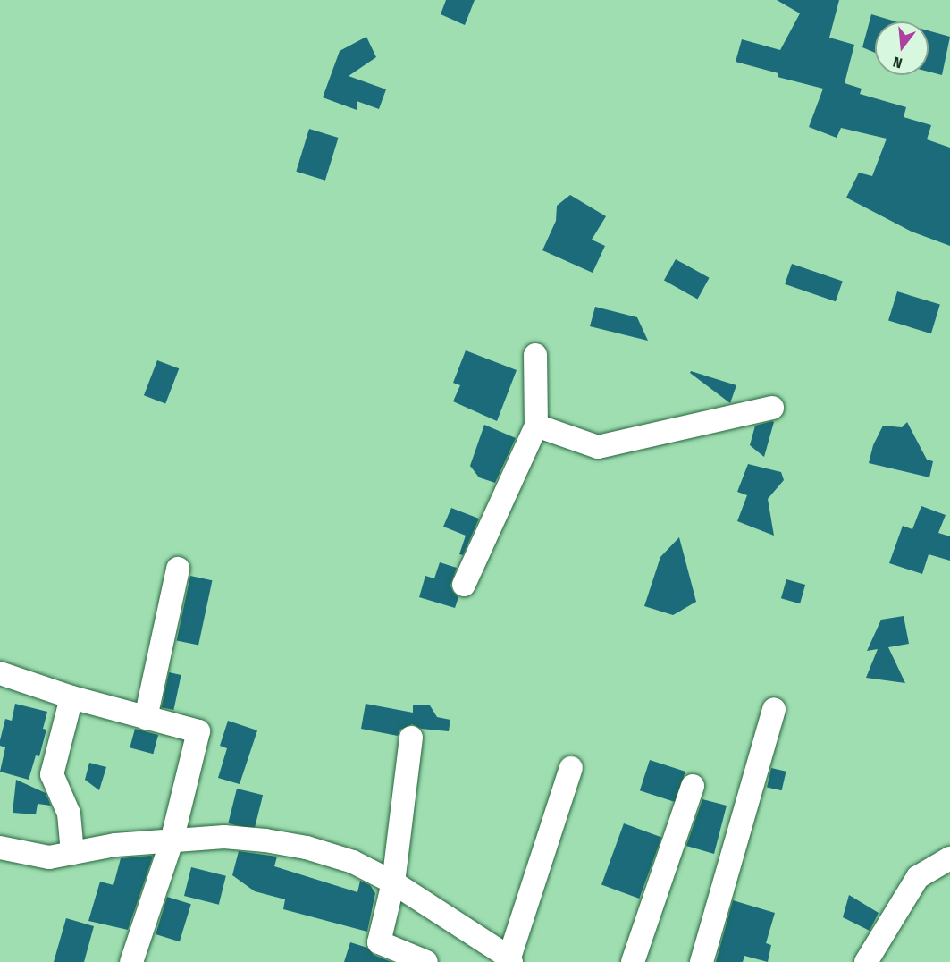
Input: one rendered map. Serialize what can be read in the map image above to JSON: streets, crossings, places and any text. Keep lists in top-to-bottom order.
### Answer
{
  "north": "bottom"
}
